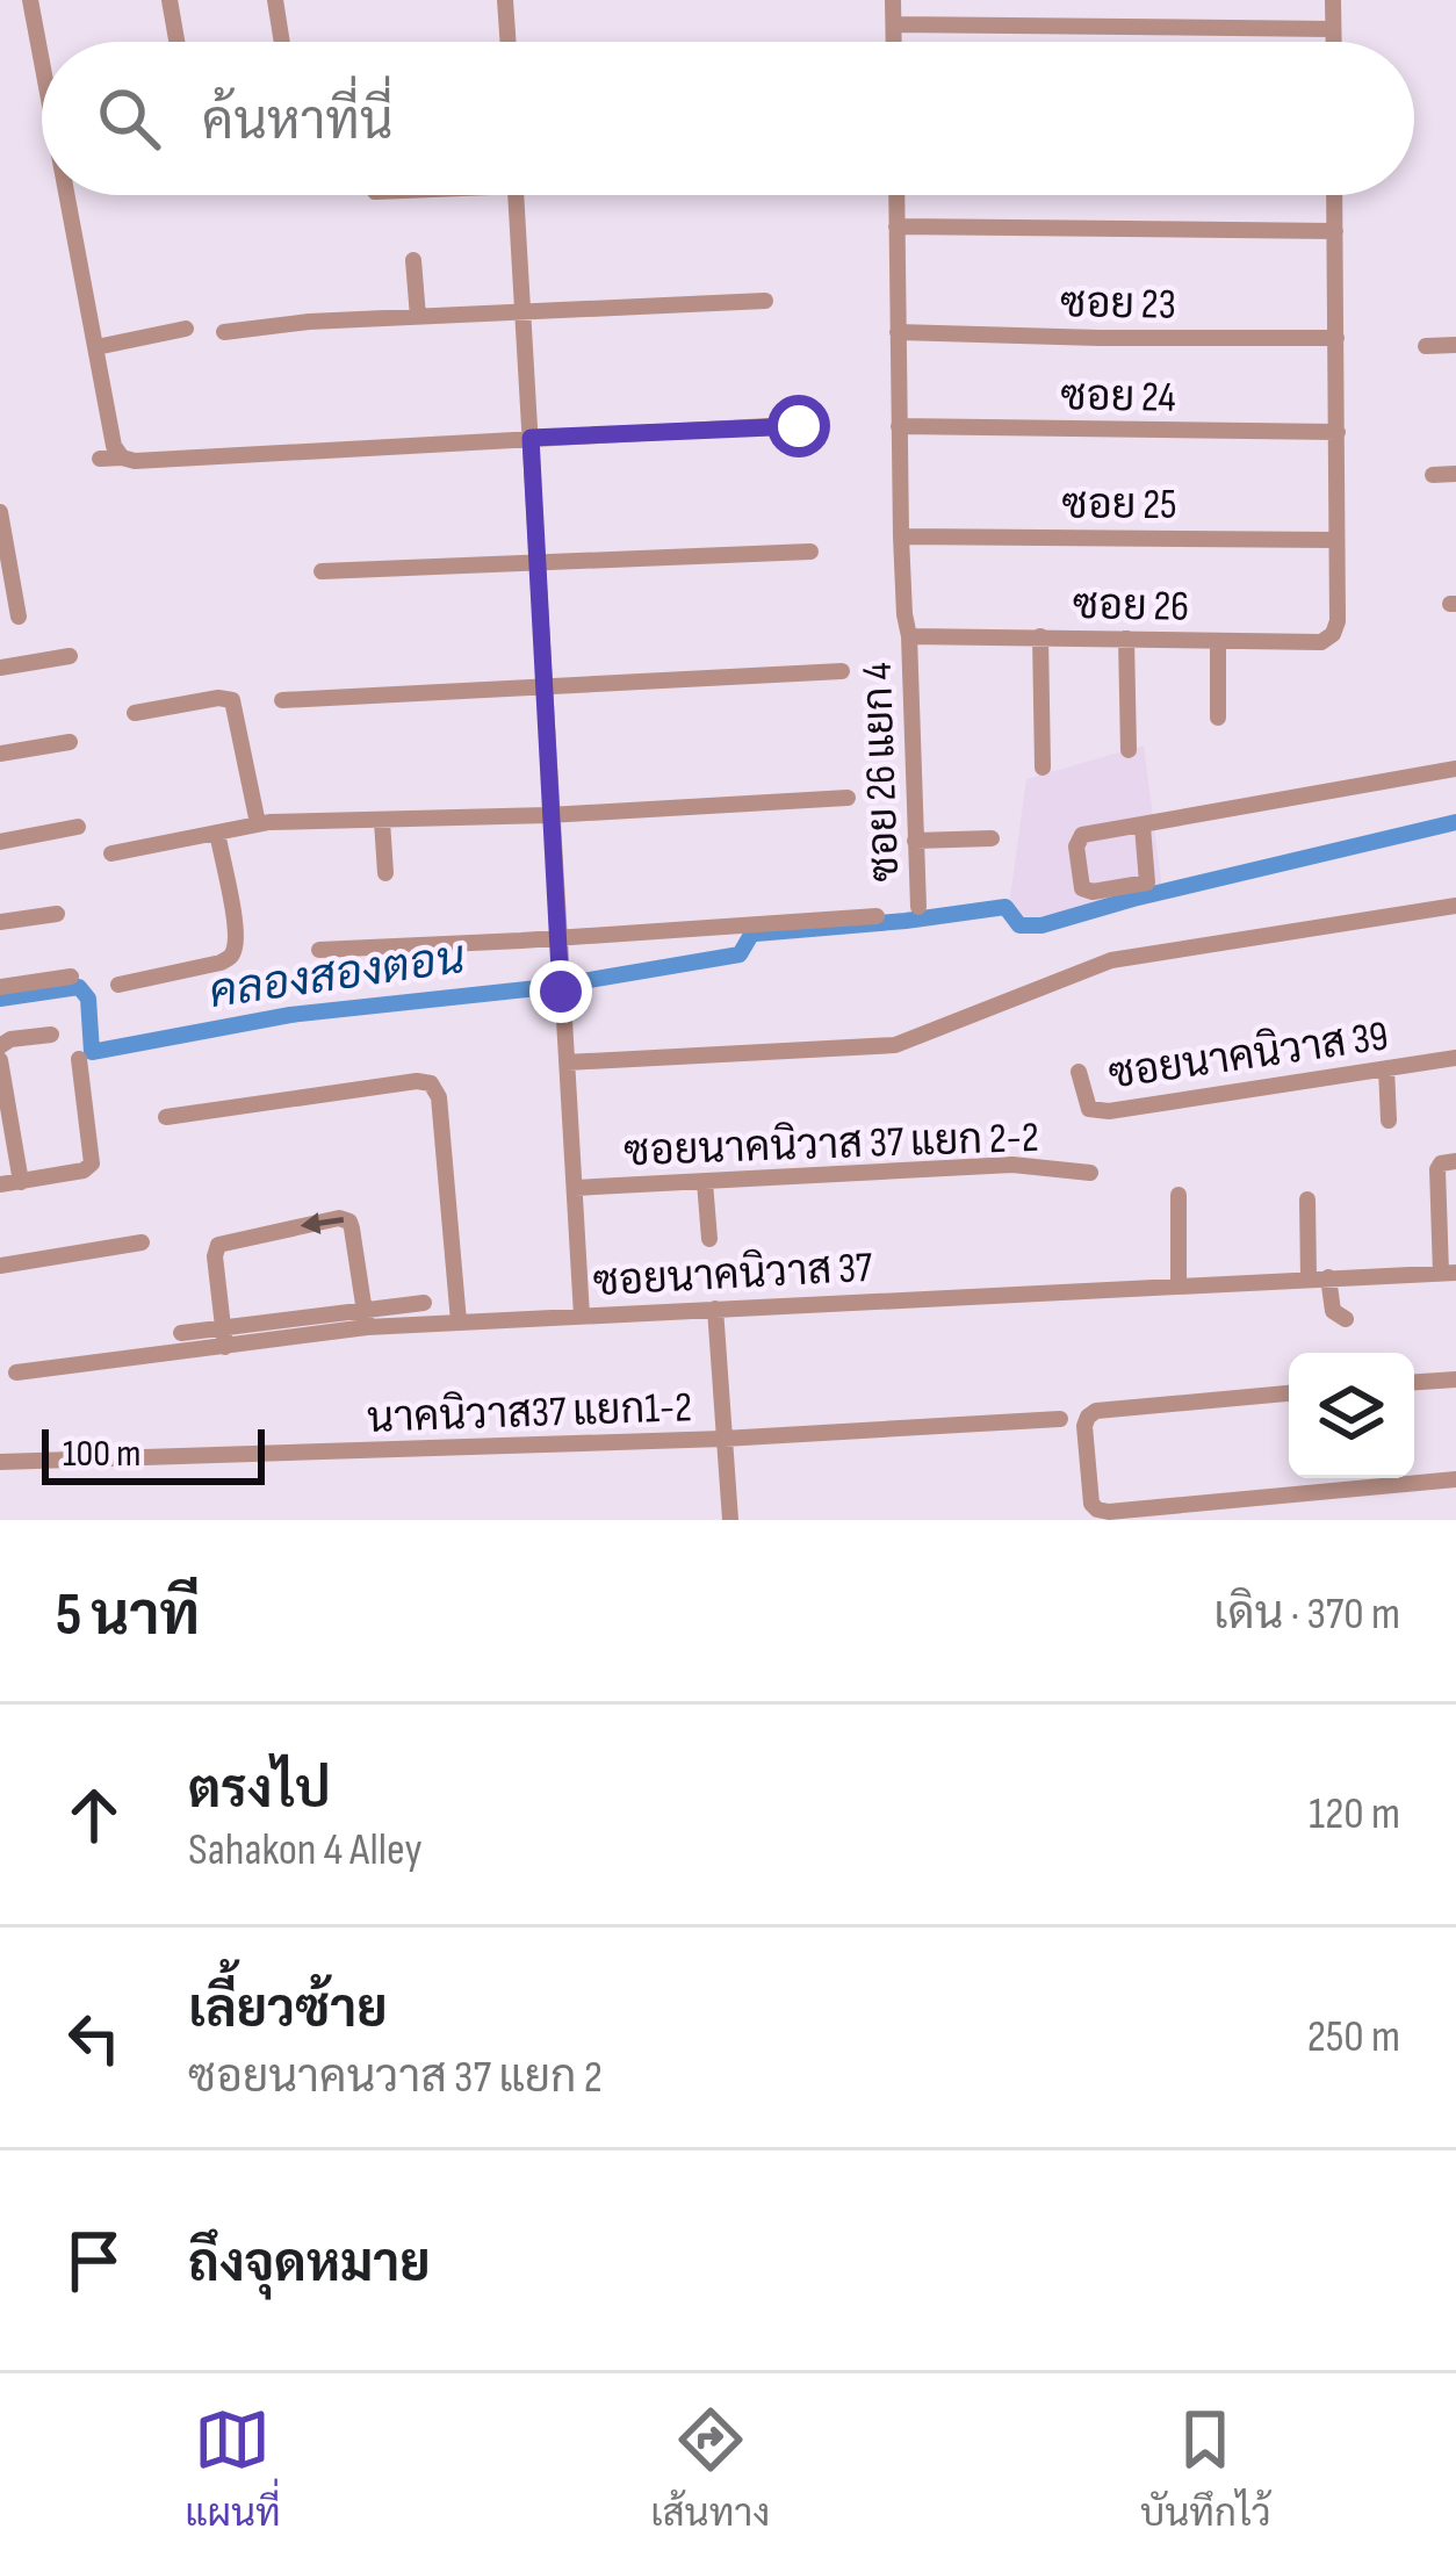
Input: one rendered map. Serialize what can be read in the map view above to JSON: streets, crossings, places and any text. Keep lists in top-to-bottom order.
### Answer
{
  "streets": {
    "street": [
      "ซอย 23",
      "ซอย 24",
      "ซอย 25",
      "ซอย 26",
      "ซอย 26 แยก 4",
      "ซอยนาคนิวาส 39",
      "ซอยนาคนิวาส 37 แยก 2-2",
      "ซอยนาคนิวาส 37",
      "นาคนิวาส37 แยก1-2"
    ]
  },
  "crossings": [
    ["ซอย 23", "ซอย 26 แยก 4"],
    ["ซอย 24", "ซอย 26 แยก 4"],
    ["ซอย 25", "ซอย 26"],
    ["ซอย 25", "ซอย 26 แยก 4"],
    ["ซอย 26", "ซอย 26 แยก 4"]
  ],
  "water": ["คลองสองตอน"],
  "scale_bar": "100 m",
  "page": {
    "search": "ค้นหาที่นี่",
    "scale": "100 m",
    "heading": ["5 นาที", "เดิน · 370 m"],
    "list": [
      ["ตรงไป", "Sahakon 4 Alley", "120 m"],
      ["เลี้ยวซ้าย", "ซอยนาคนวาส 37 แยก 2", "250 m"],
      "ถึงจุดหมาย"
    ],
    "nav": ["แผนที่", "เส้นทาง", "บันทึกไว้"]
  }
}
